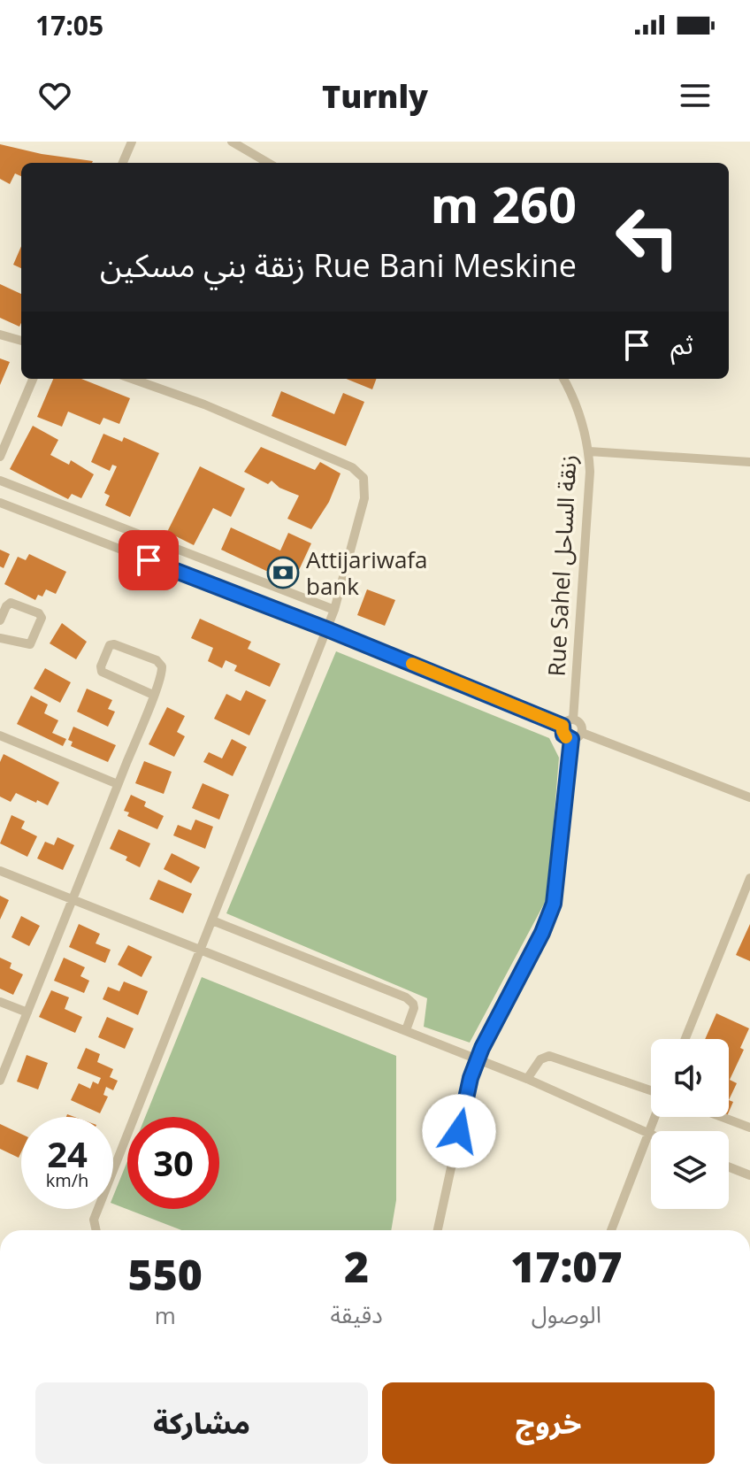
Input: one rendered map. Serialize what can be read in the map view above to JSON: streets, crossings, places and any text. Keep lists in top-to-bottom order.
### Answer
{
  "streets": {
    "street": ["Rue Sahel زنقة الساحل"]
  },
  "places": {
    "bank": ["Attijariwafa bank"]
  },
  "page": {
    "status": "17:05",
    "header": "Turnly",
    "turn": ["260 m", "Rue Bani Meskine زنقة بني مسكين"],
    "then": "ثم",
    "speed": "24 km/h",
    "limit": "30",
    "eta": [
      "17:07",
      "الوصول",
      "2",
      "دقيقة",
      "550",
      "m"
    ],
    "buttons": ["خروج", "مشاركة"]
  }
}
